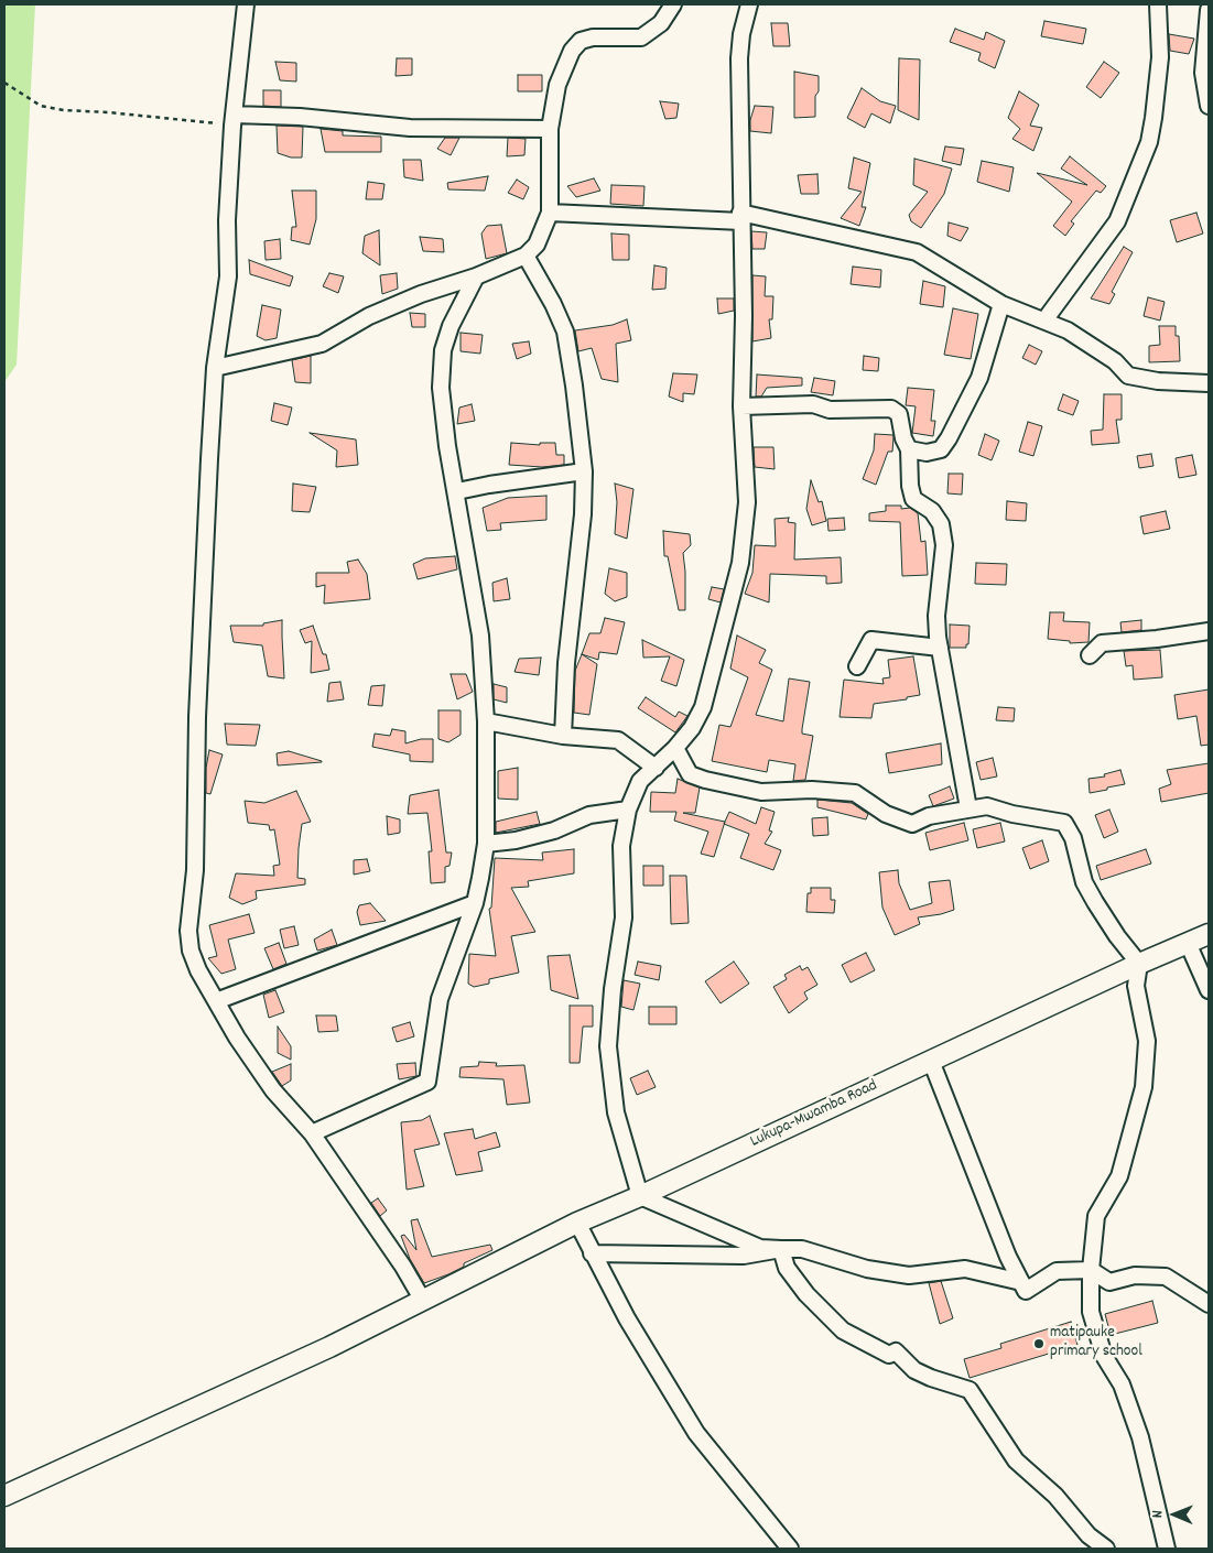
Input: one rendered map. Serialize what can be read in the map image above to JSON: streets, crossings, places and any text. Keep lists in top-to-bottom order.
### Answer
{
  "streets": {
    "street": ["Lukupa-Mwamba Road"]
  },
  "places": ["matipauke primary school"],
  "north": "left"
}
